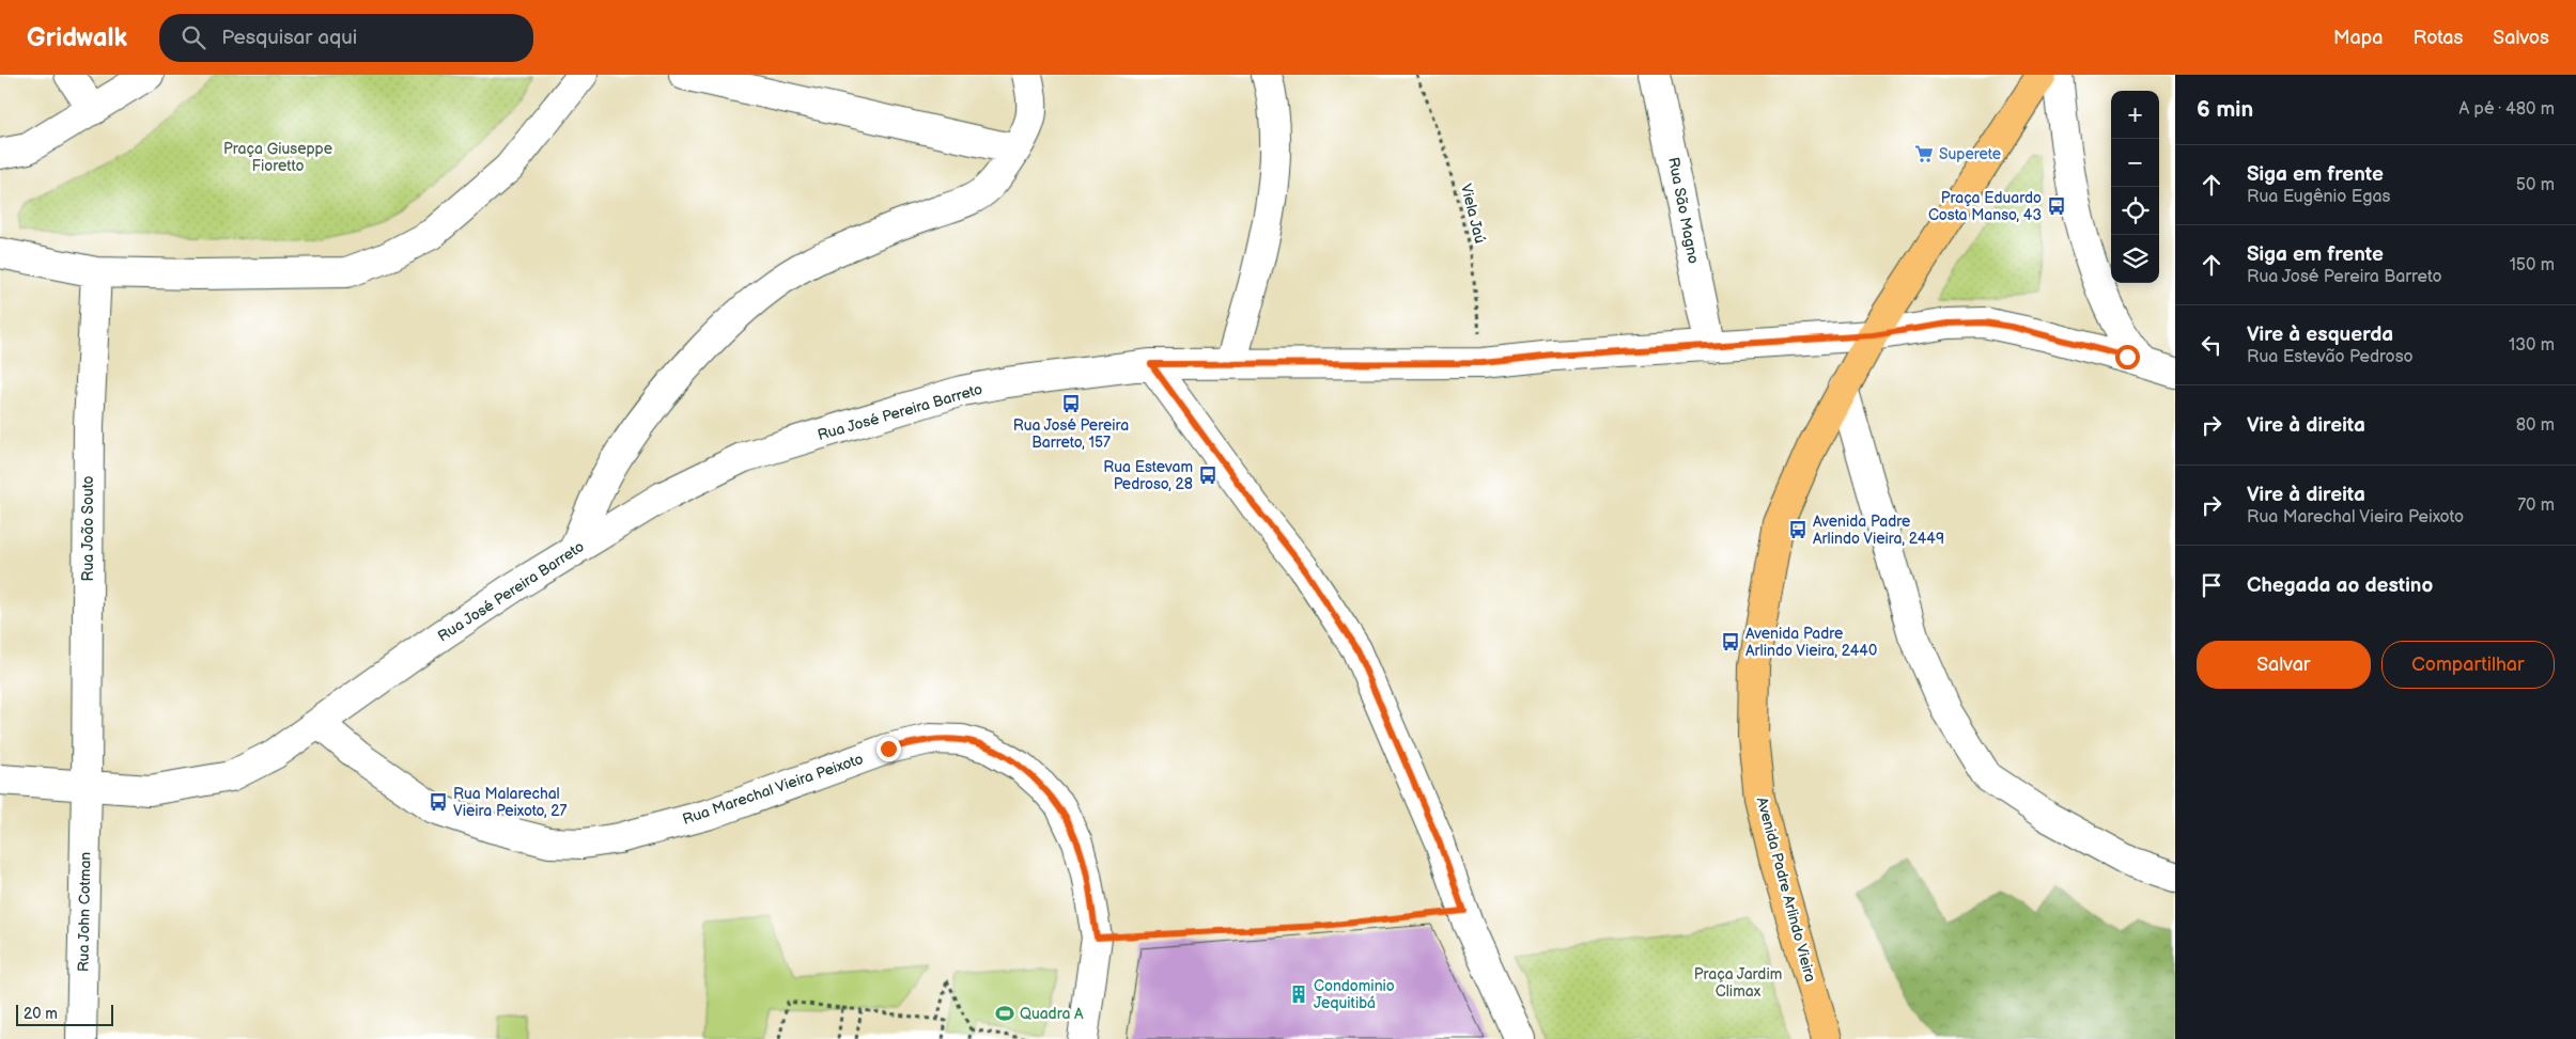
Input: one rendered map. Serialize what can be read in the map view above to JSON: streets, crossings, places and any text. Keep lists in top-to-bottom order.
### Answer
{
  "streets": {
    "main road": ["Avenida Padre Arlindo Vieira"],
    "street": [
      "Rua São Magno",
      "Rua José Pereira Barreto",
      "Rua João Souto",
      "Rua Marechal Vieira Peixoto",
      "Rua John Cotman"
    ],
    "path": ["Viela Jaú"]
  },
  "crossings": [
    ["Rua São Magno", "Rua José Pereira Barreto"],
    ["Viela Jaú", "Rua José Pereira Barreto"],
    ["Rua José Pereira Barreto", "Rua João Souto"],
    ["Rua José Pereira Barreto", "Rua Marechal Vieira Peixoto"],
    ["Rua José Pereira Barreto", "Avenida Padre Arlindo Vieira"],
    ["Rua José Pereira Barreto", "Rua John Cotman"],
    ["Rua João Souto", "Rua John Cotman"]
  ],
  "parks": ["Praça Giuseppe Fioretto", "Praça Jardim Climax"],
  "places": {
    "supermarket": ["Superete"],
    "bus stop": [
      "Praça Eduardo Costa Manso, 43",
      "Rua José Pereira Barreto, 157",
      "Rua Estevam Pedroso, 28",
      "Avenida Padre Arlindo Vieira, 2449",
      "Avenida Padre Arlindo Vieira, 2440",
      "Rua Malarechal Vieira Peixoto, 27"
    ],
    "building": ["Condominio Jequitibá"],
    "sports": ["Quadra A"]
  },
  "scale_bar": "20 m",
  "page": {
    "header": "Gridwalk",
    "search": "Pesquisar aqui",
    "nav": ["Mapa", "Rotas", "Salvos"],
    "heading": ["6 min", "A pé · 480 m"],
    "map_buttons": ["+", "−"],
    "list": [
      ["Siga em frente", "Rua Eugênio Egas", "50 m"],
      ["Siga em frente", "Rua José Pereira Barreto", "150 m"],
      ["Vire à esquerda", "Rua Estevão Pedroso", "130 m"],
      ["Vire à direita", "80 m"],
      ["Vire à direita", "Rua Marechal Vieira Peixoto", "70 m"],
      "Chegada ao destino"
    ],
    "buttons": ["Salvar", "Compartilhar"],
    "scale": "20 m"
  }
}
